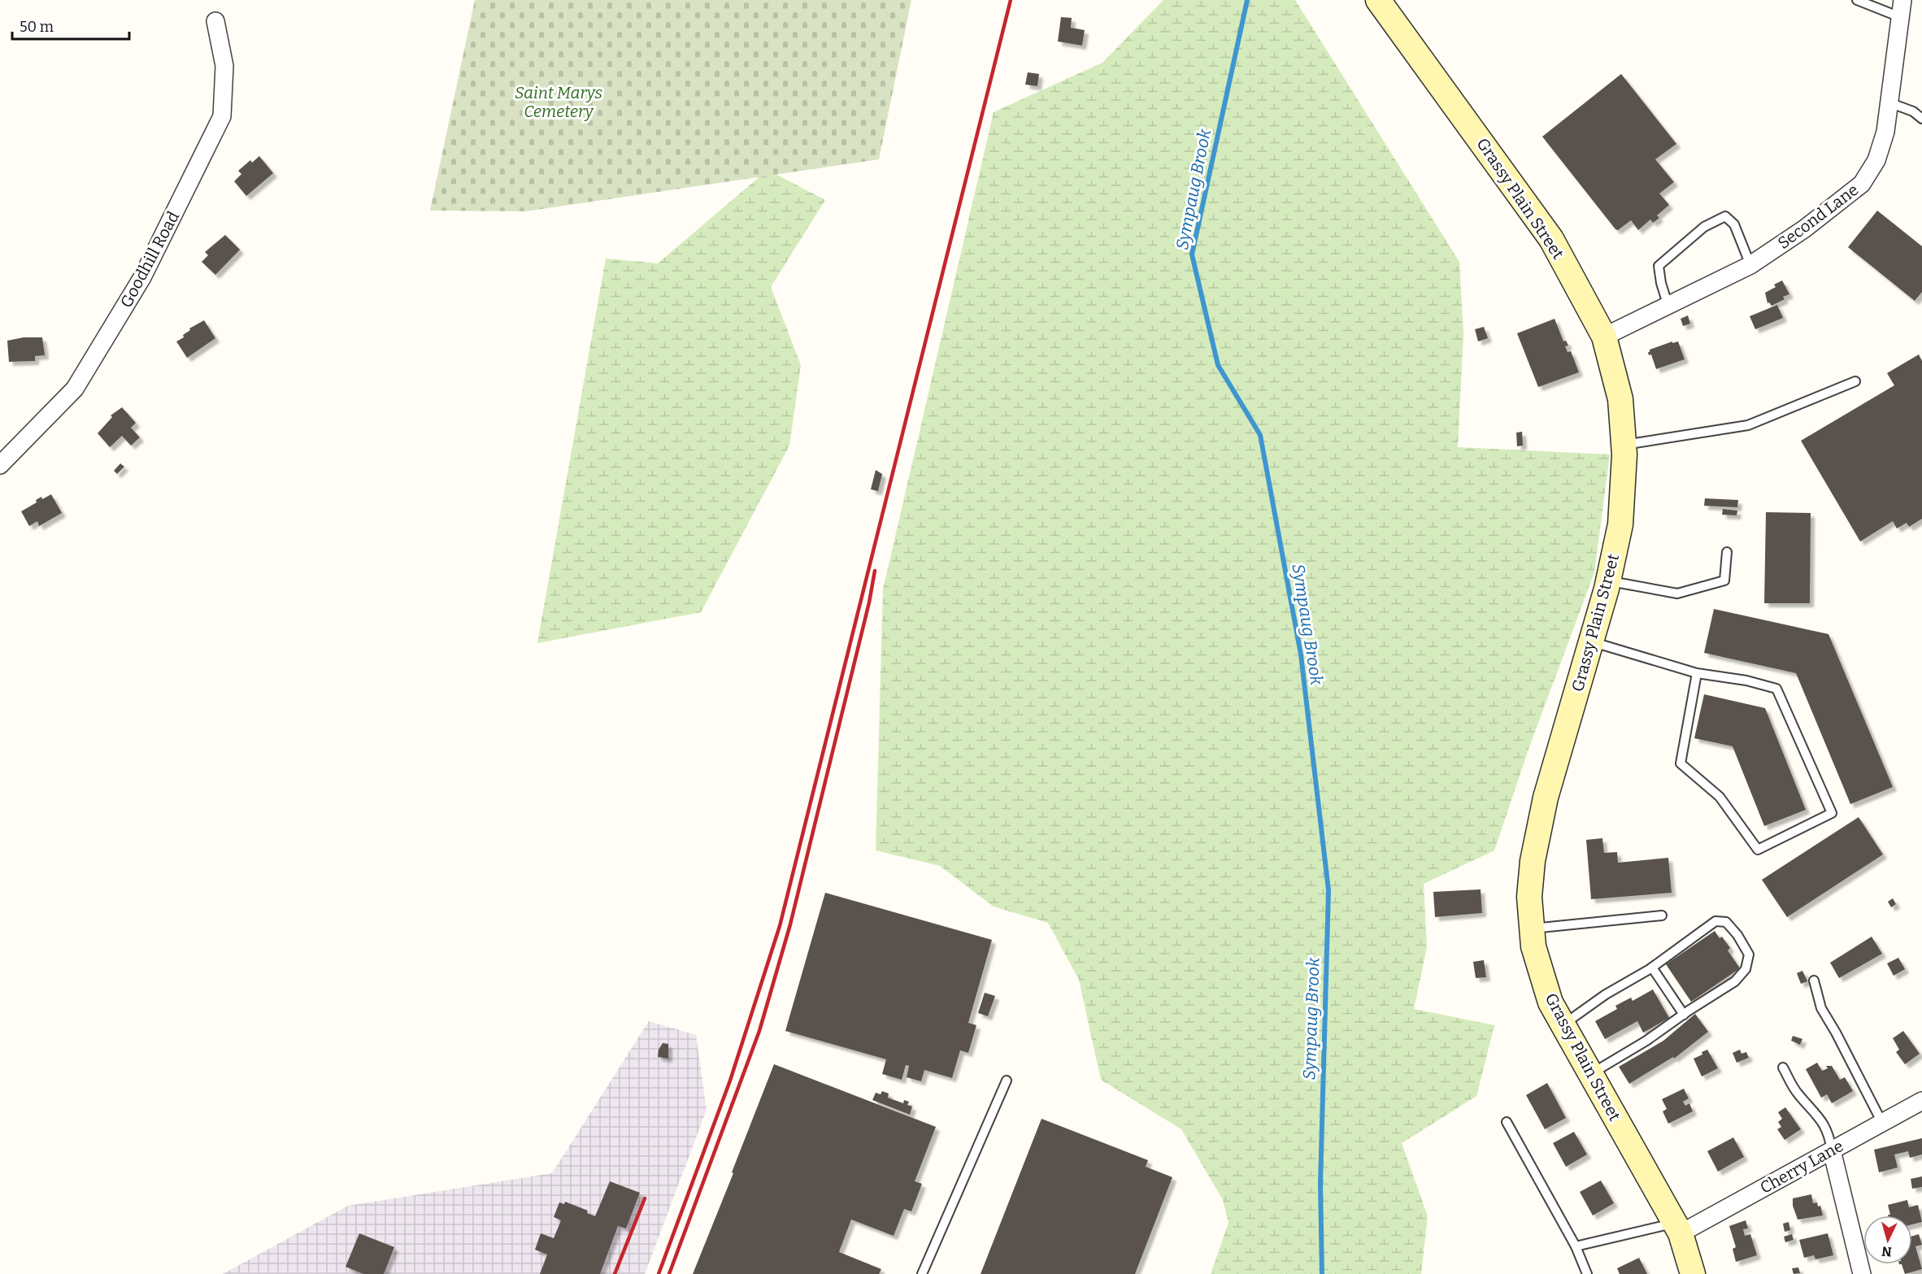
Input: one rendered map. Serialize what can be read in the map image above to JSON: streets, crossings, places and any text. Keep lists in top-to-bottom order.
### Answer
{
  "streets": {
    "main road": ["Grassy Plain Street"],
    "street": ["Second Lane", "Goodhill Road", "Cherry Lane"]
  },
  "crossings": [
    ["Grassy Plain Street", "Second Lane"],
    ["Grassy Plain Street", "Cherry Lane"]
  ],
  "water": ["Sympaug Brook"],
  "parks": ["Saint Marys Cemetery"],
  "scale_bar": "50 m",
  "north": "bottom"
}
